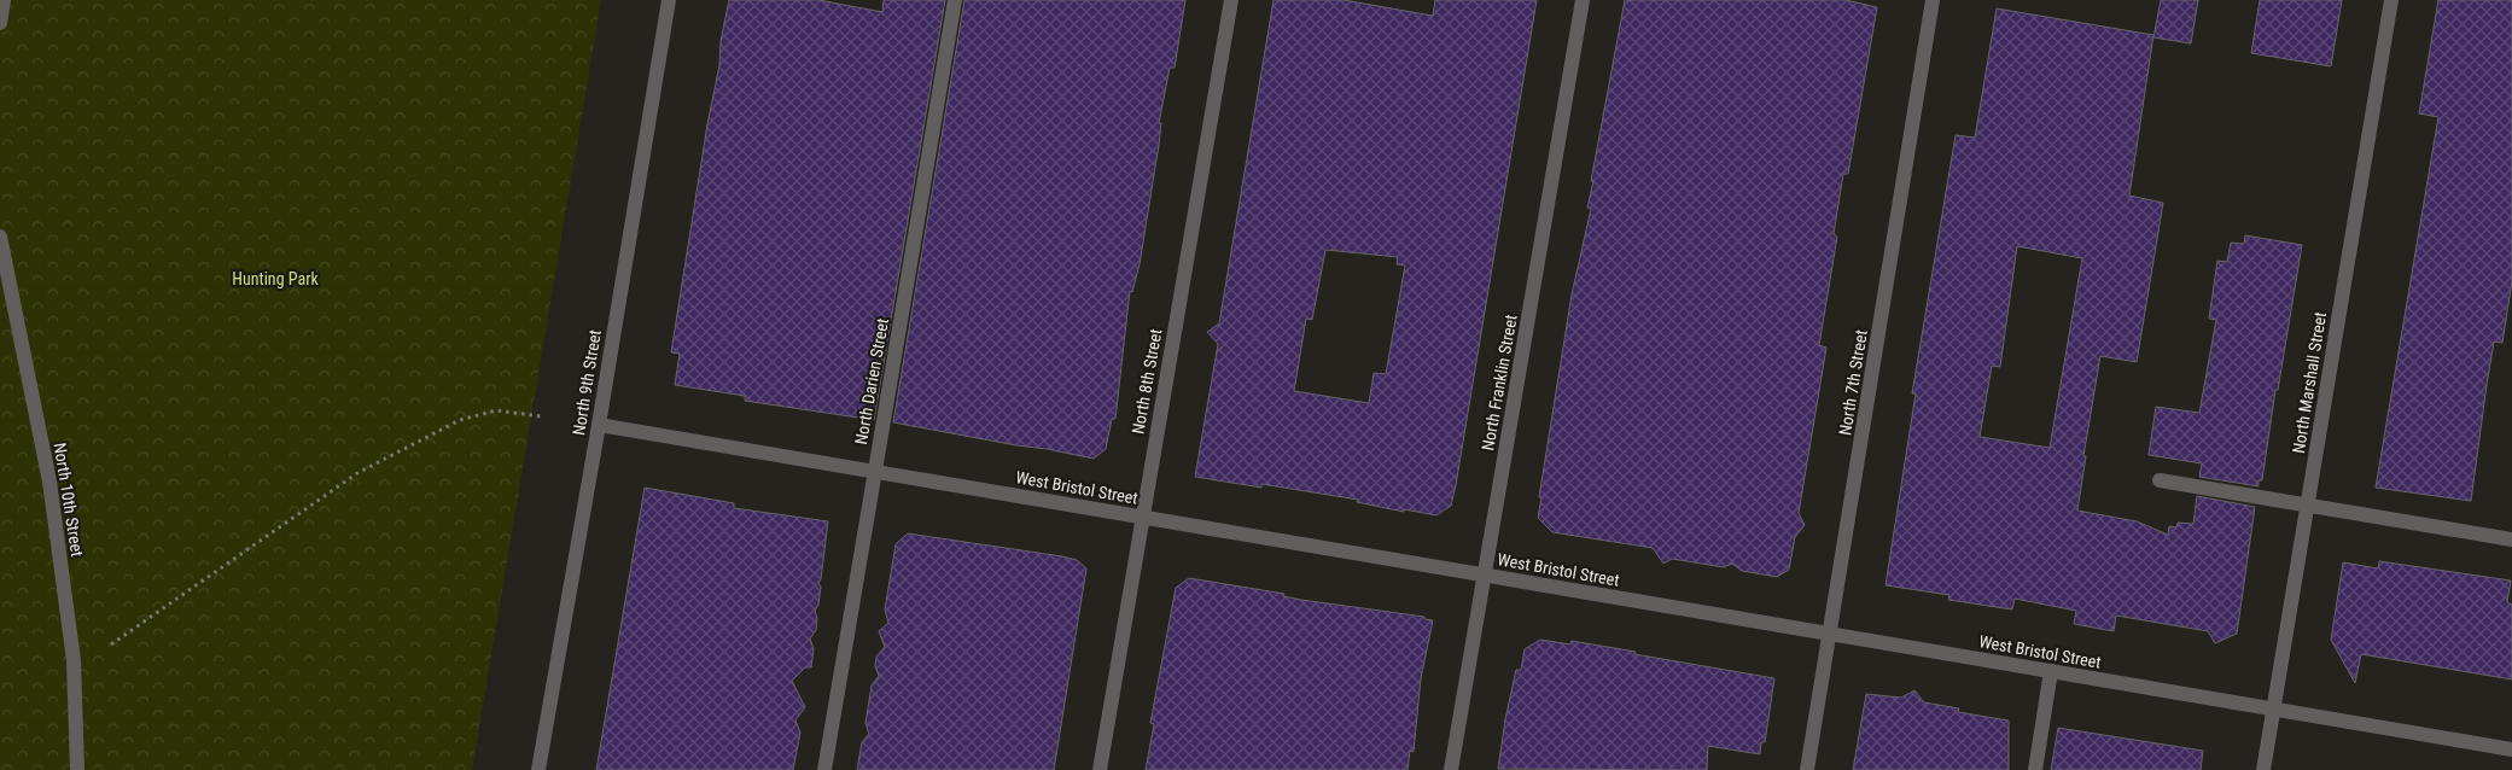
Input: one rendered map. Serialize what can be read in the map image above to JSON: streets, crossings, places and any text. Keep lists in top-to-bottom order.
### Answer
{
  "streets": {
    "street": [
      "North Darien Street",
      "North 8th Street",
      "North 9th Street",
      "North Franklin Street",
      "North 7th Street",
      "North Marshall Street",
      "West Bristol Street",
      "North 10th Street"
    ]
  },
  "crossings": [
    ["North Darien Street", "West Bristol Street"],
    ["North 8th Street", "West Bristol Street"],
    ["North 9th Street", "West Bristol Street"],
    ["North Franklin Street", "West Bristol Street"],
    ["North 7th Street", "West Bristol Street"],
    ["North Marshall Street", "West Bristol Street"]
  ],
  "parks": ["Hunting Park"]
}
